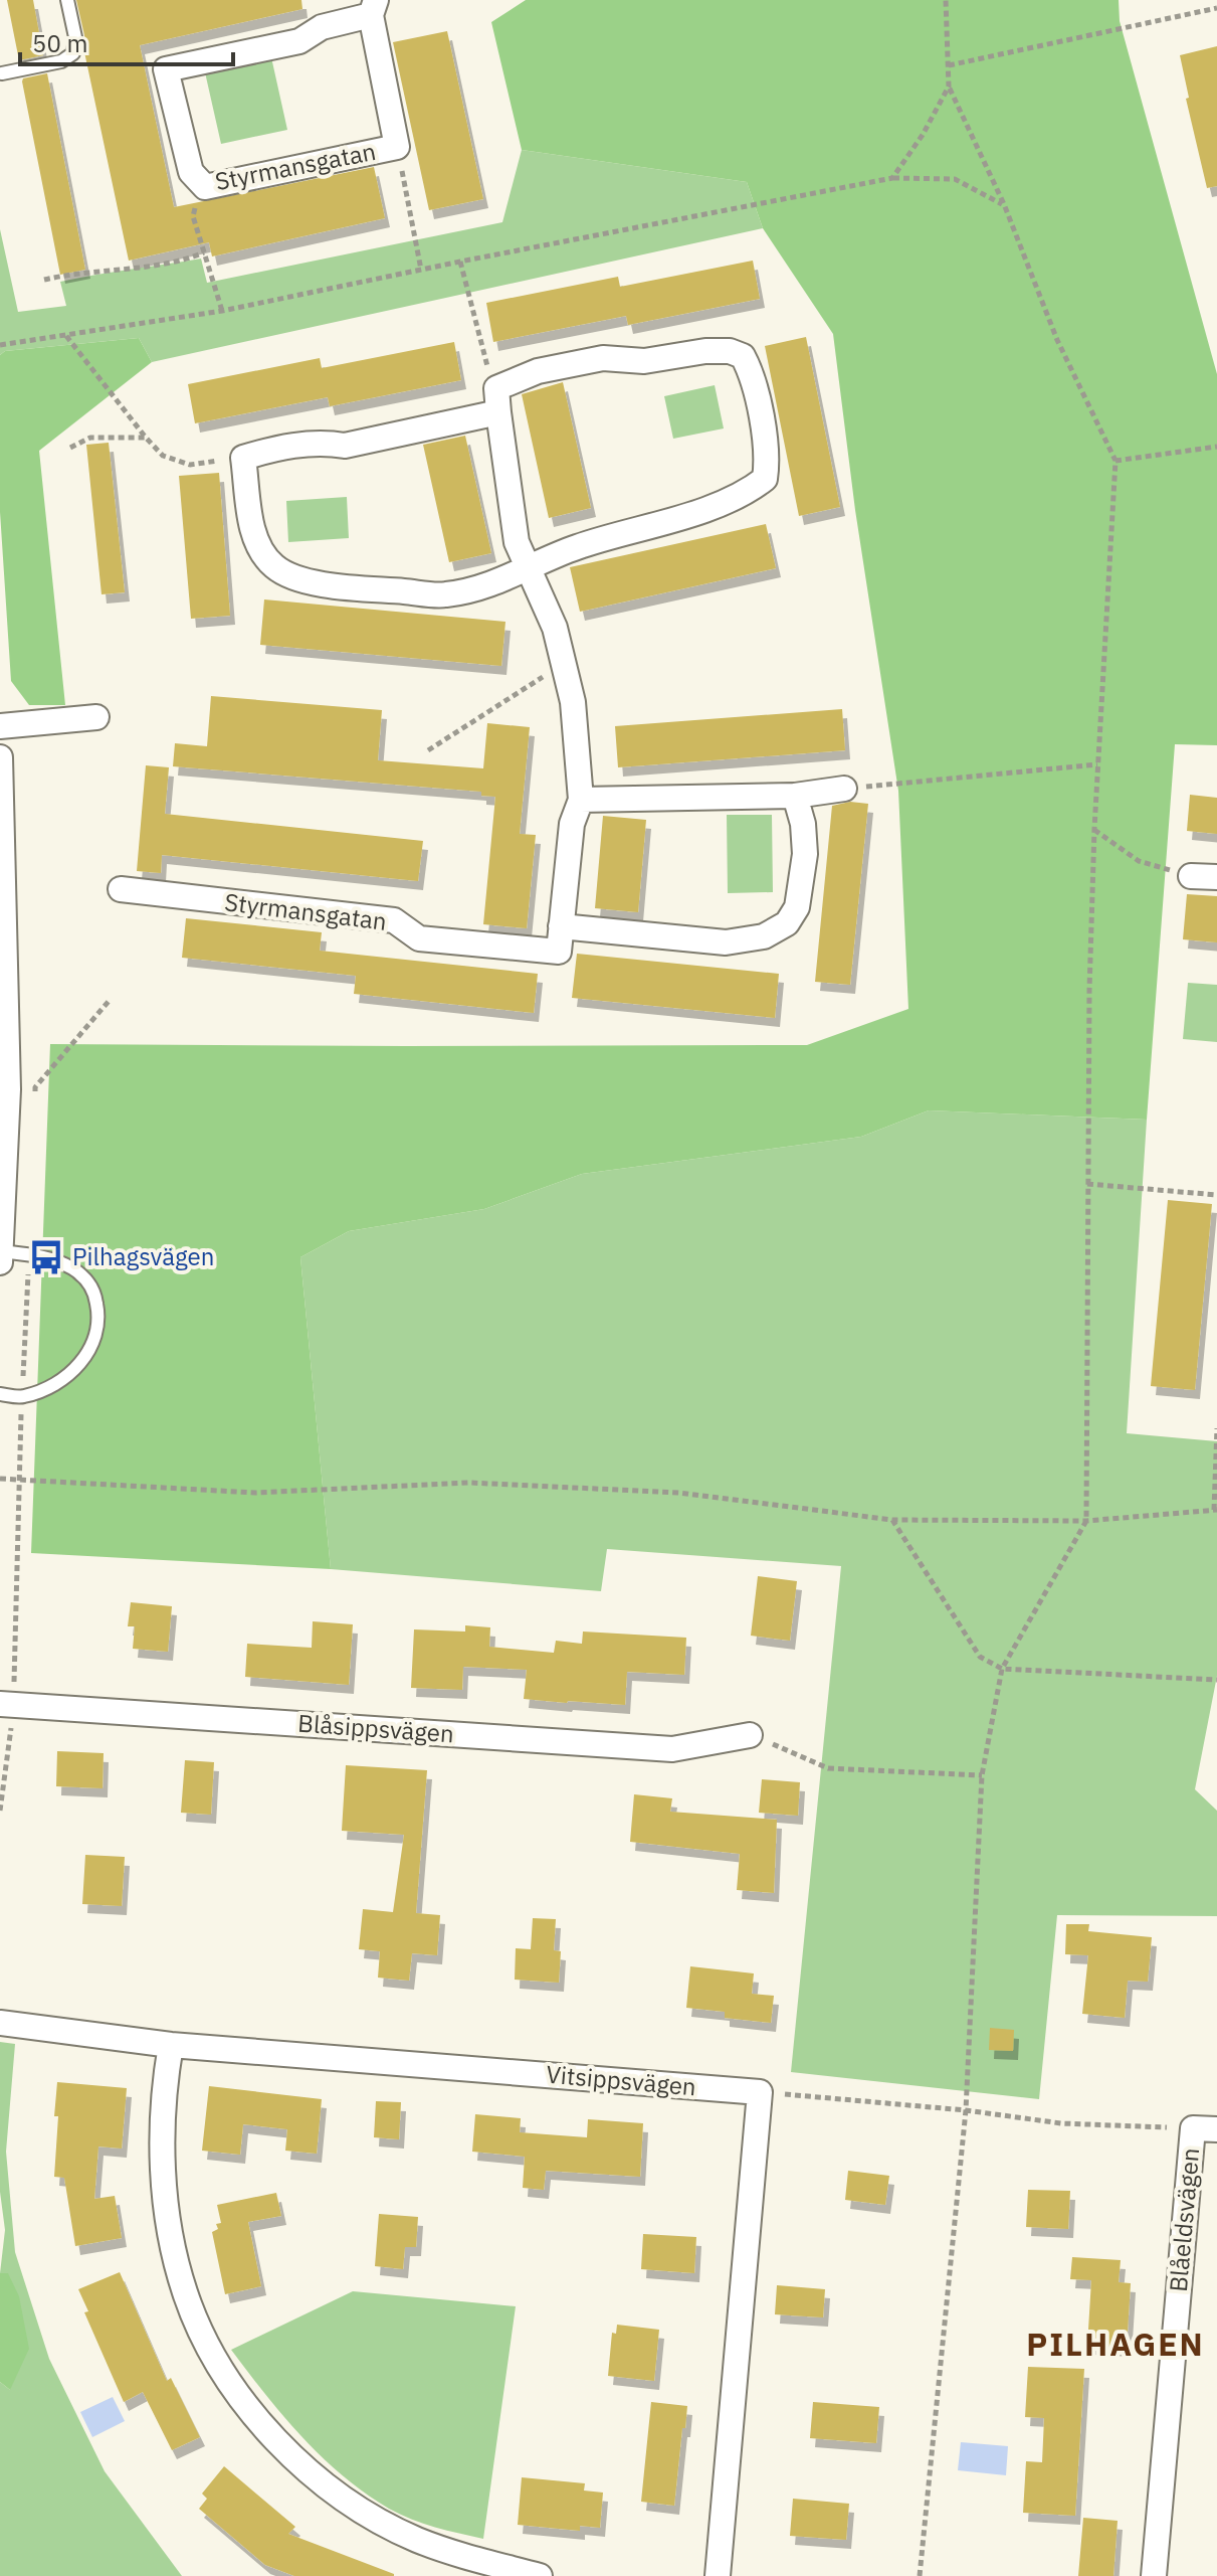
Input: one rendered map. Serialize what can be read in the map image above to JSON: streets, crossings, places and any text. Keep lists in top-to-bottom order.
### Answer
{
  "streets": {
    "street": [
      "Styrmansgatan",
      "Blåsippsvägen",
      "Vitsippsvägen",
      "Blåeldsvägen"
    ]
  },
  "districts": ["PILHAGEN"],
  "places": {
    "bus stop": ["Pilhagsvägen"]
  },
  "scale_bar": "50 m"
}
